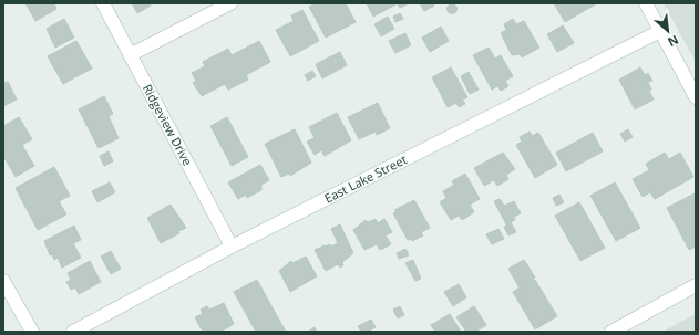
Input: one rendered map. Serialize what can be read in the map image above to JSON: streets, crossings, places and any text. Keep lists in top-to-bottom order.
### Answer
{
  "streets": {
    "street": ["Ridgeview Drive", "East Lake Street"]
  },
  "crossings": [
    ["Ridgeview Drive", "East Lake Street"]
  ],
  "north": "bottom right"
}
